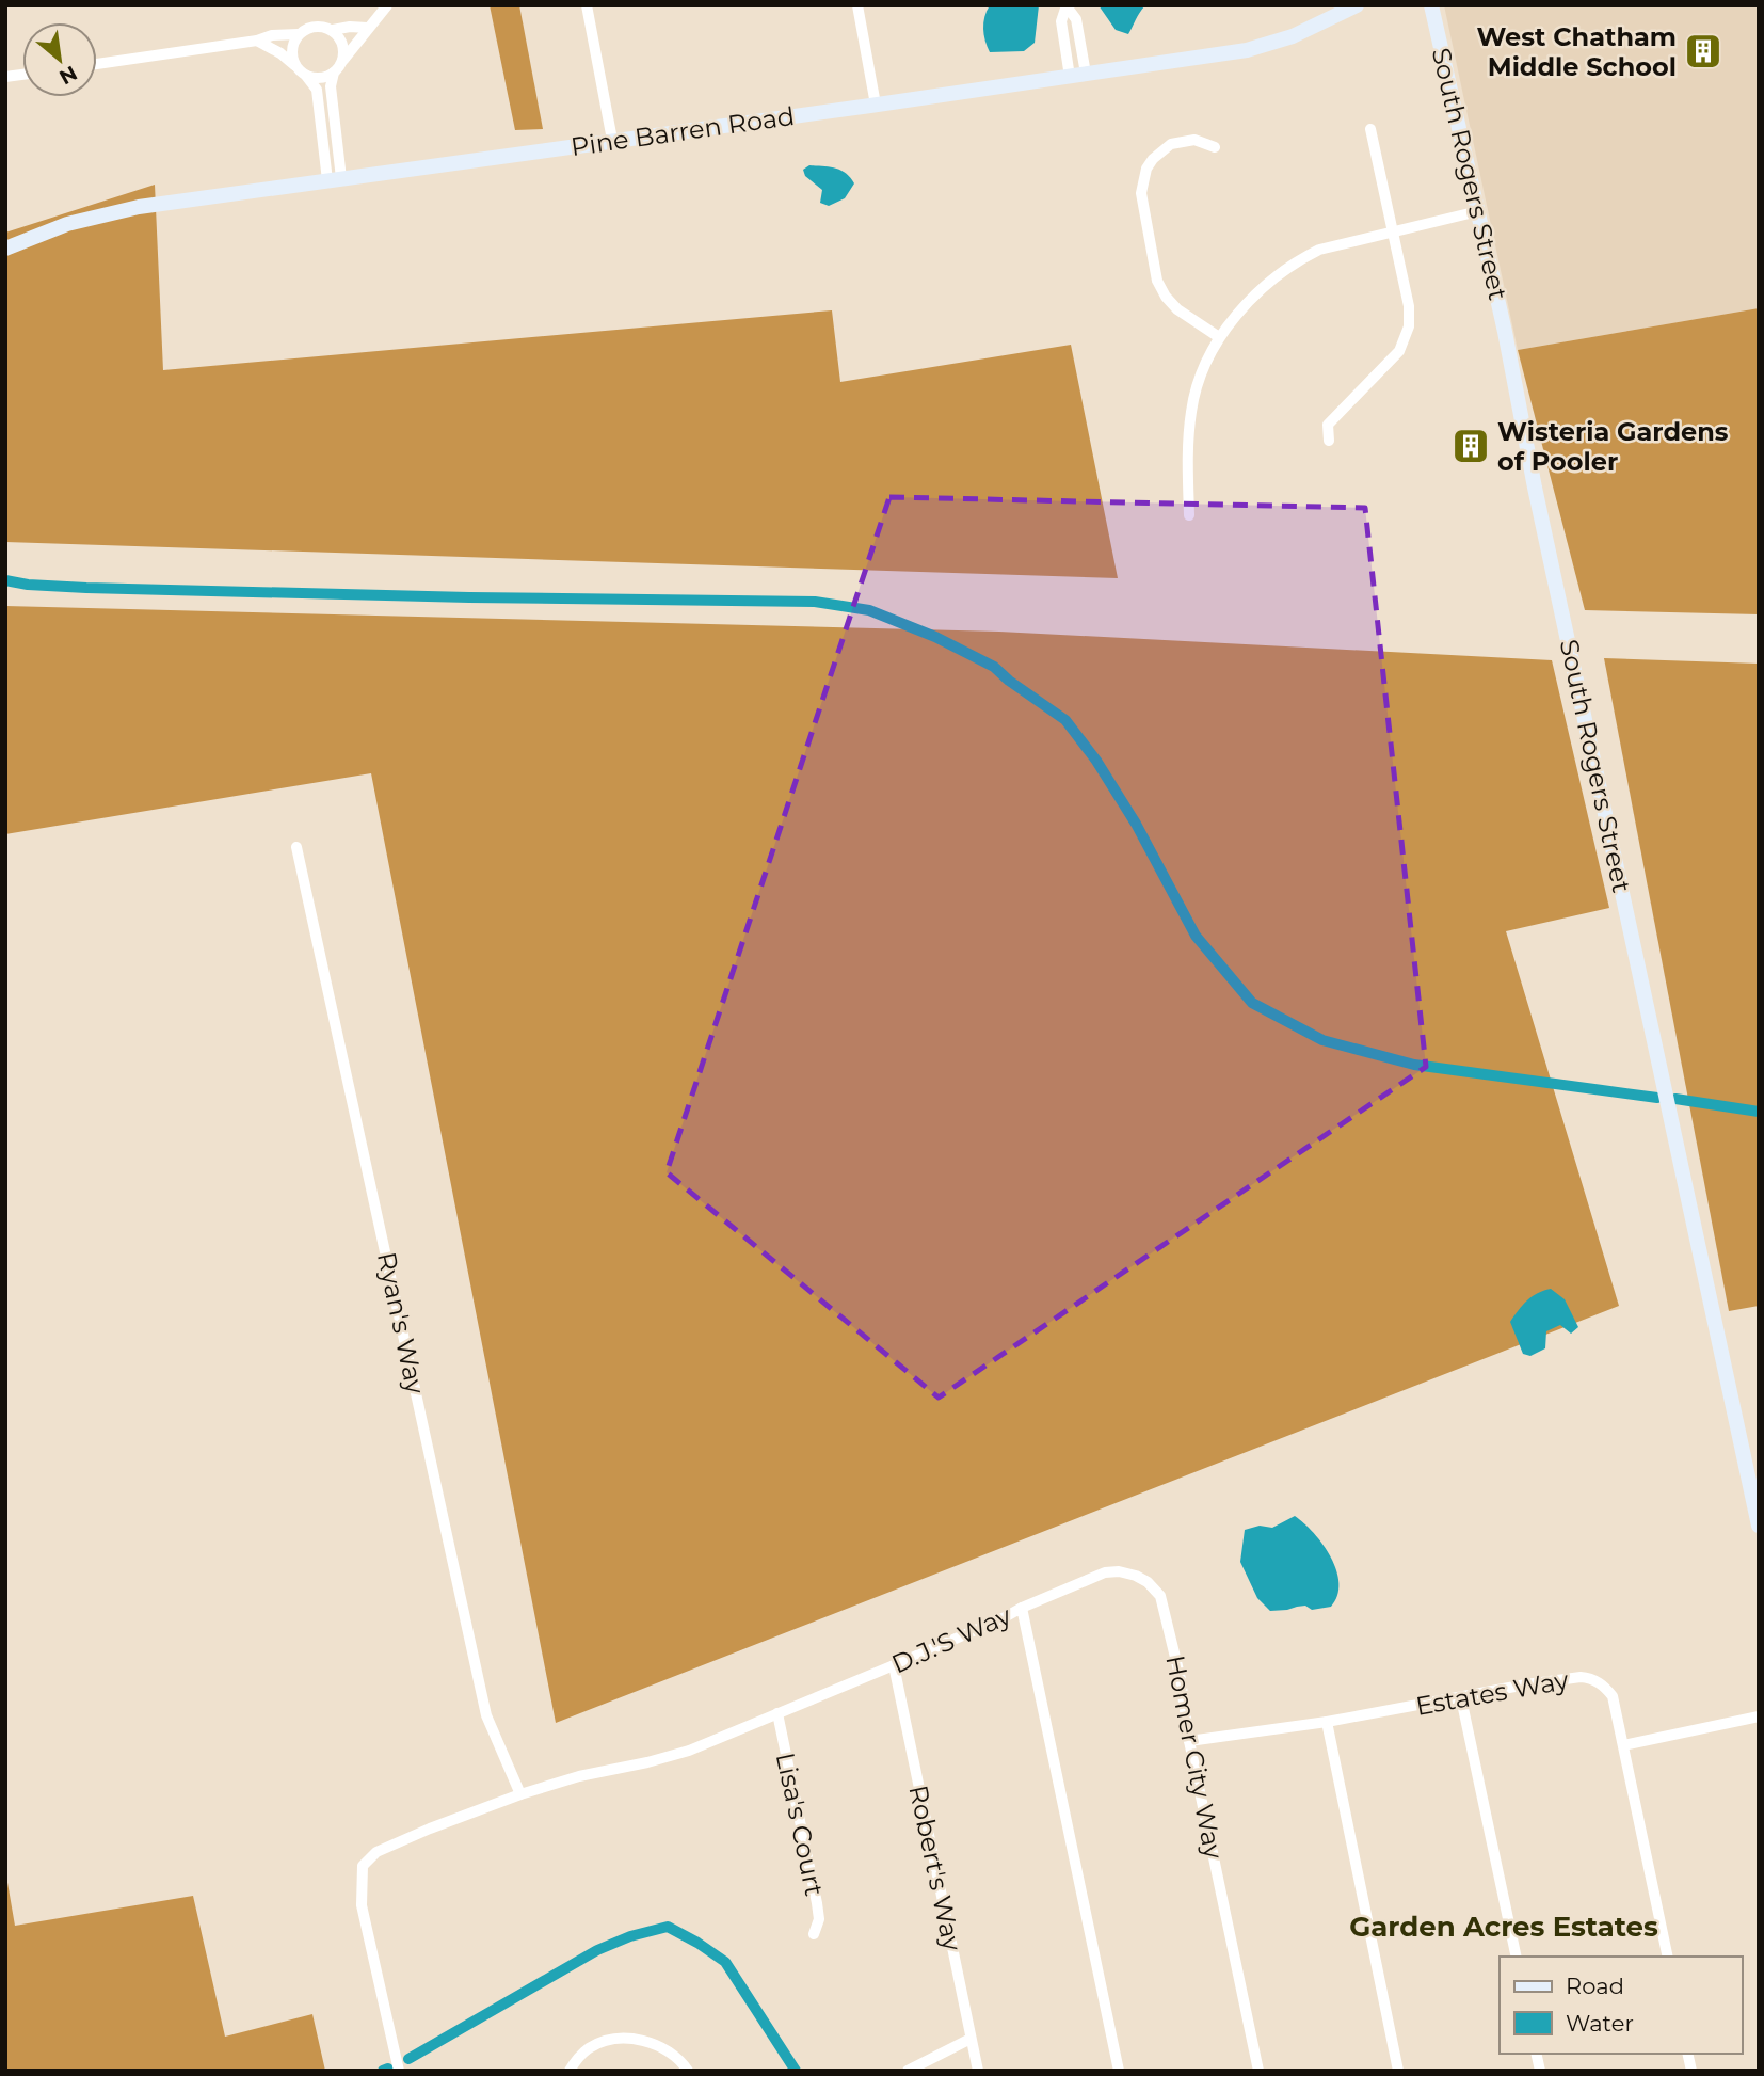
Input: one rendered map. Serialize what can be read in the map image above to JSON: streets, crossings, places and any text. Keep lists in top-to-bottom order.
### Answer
{
  "streets": {
    "street": [
      "Pine Barren Road",
      "South Rogers Street",
      "Ryan's Way",
      "D.J.'S Way",
      "Estates Way",
      "Homer City Way",
      "Lisa's Court",
      "Robert's Way"
    ]
  },
  "crossings": [
    ["Ryan's Way", "D.J.'S Way"],
    ["D.J.'S Way", "Homer City Way"],
    ["D.J.'S Way", "Lisa's Court"],
    ["D.J.'S Way", "Robert's Way"],
    ["Estates Way", "Homer City Way"]
  ],
  "districts": ["Garden Acres Estates"],
  "places": {
    "building": ["West Chatham Middle School", "Wisteria Gardens of Pooler"]
  },
  "legend": ["Road", "Water"],
  "north": "bottom right"
}
